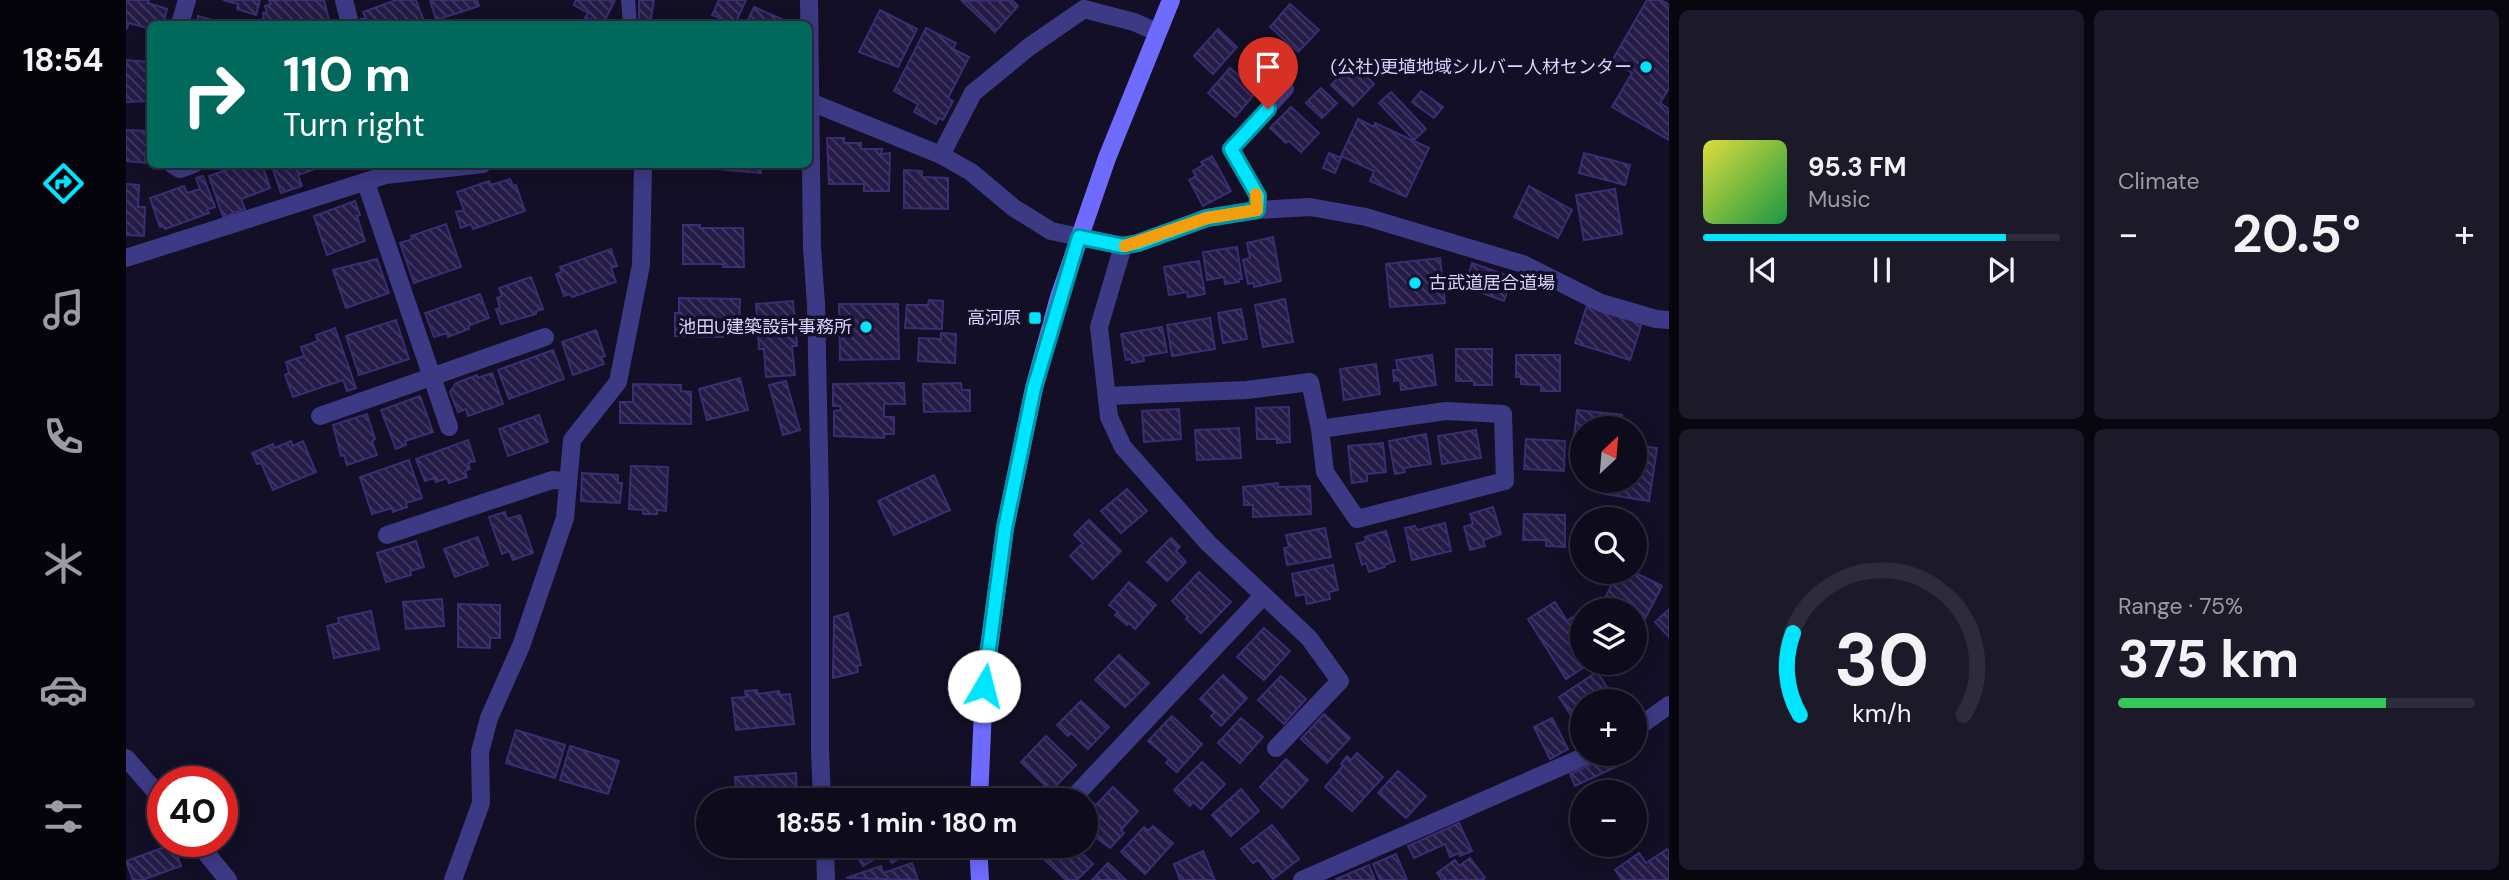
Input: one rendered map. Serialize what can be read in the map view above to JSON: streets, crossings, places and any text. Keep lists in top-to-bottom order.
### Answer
{
  "places": {
    "other": ["(公社)更埴地域シルバー人材センター", "古武道居合道場", "池田U建築設計事務所"],
    "transit": ["高河原"]
  },
  "north": "top right",
  "page": {
    "tabs": "18:54",
    "tile": [
      "Climate",
      ["Range · 75%", "375 km"]
    ],
    "turn": ["110 m", "Turn right"],
    "song": ["95.3 FM", "Music"],
    "heat": ["−", "20.5°", "+"],
    "map_buttons": ["+", "−"],
    "limit": "40",
    "trip": "18:55 · 1 min · 180 m",
    "gauge": ["30", "km/h"]
  }
}
